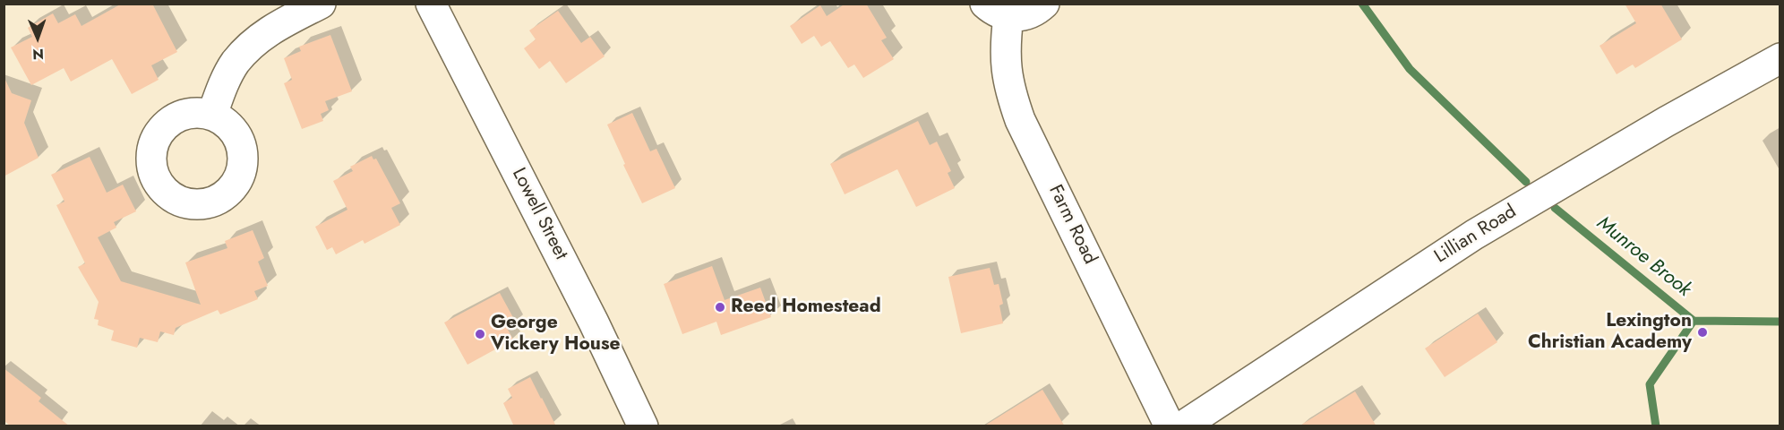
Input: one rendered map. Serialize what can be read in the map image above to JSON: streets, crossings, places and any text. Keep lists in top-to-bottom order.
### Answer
{
  "streets": {
    "street": ["Lowell Street", "Farm Road", "Lillian Road"]
  },
  "water": ["Munroe Brook"],
  "places": ["Reed Homestead", "Lexington Christian Academy", "George Vickery House"],
  "north": "bottom"
}
